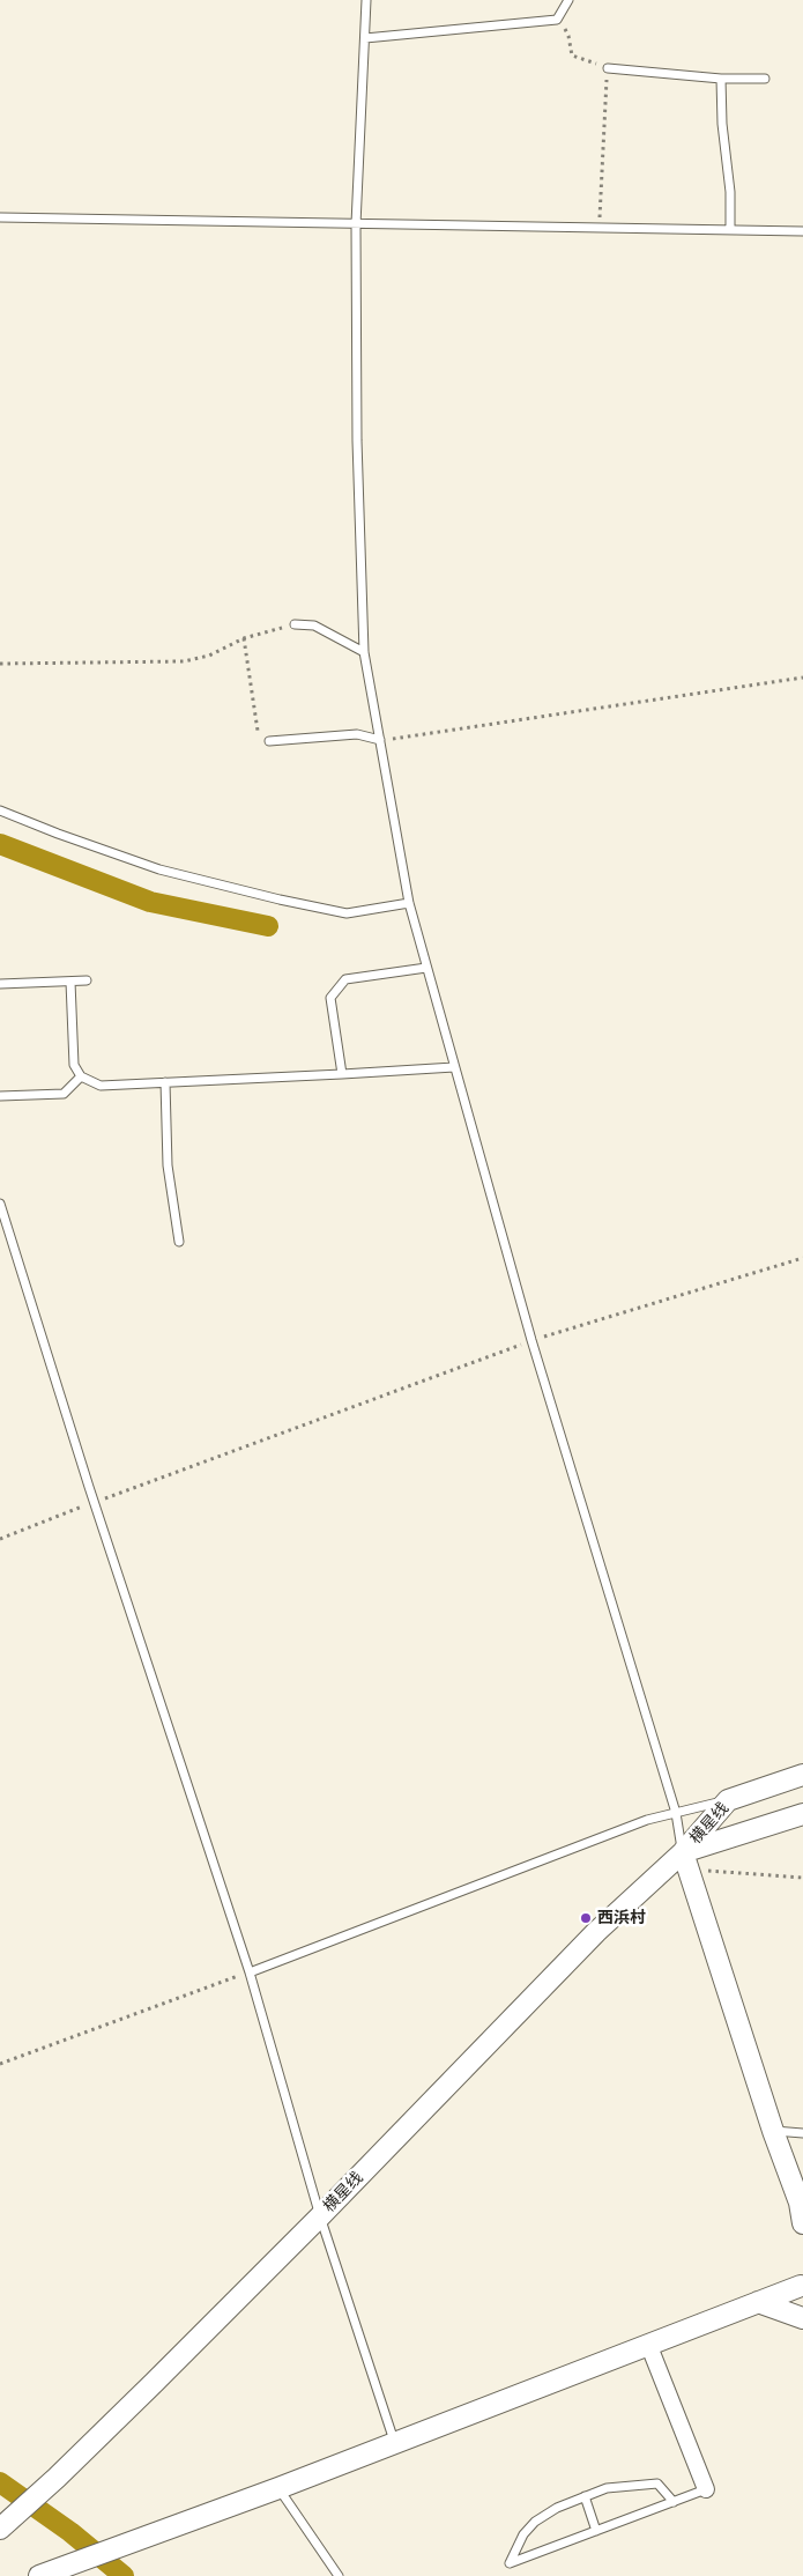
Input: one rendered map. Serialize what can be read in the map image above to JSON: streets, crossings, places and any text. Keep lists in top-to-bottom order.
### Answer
{
  "streets": {
    "street": ["横星线"]
  },
  "places": ["西浜村"]
}
